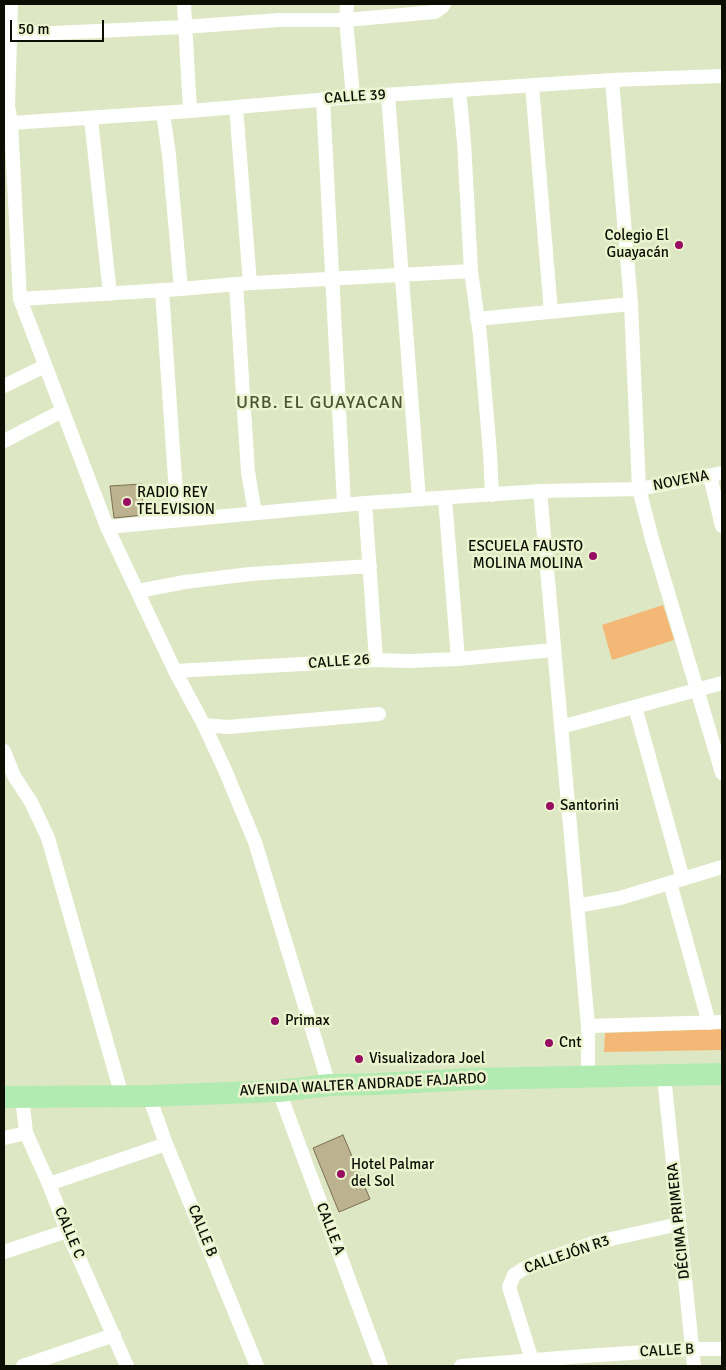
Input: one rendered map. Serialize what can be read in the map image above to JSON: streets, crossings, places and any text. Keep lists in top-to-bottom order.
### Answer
{
  "streets": {
    "main road": ["AVENIDA WALTER ANDRADE FAJARDO"],
    "street": [
      "CALLE 39",
      "NOVENA",
      "CALLE 26",
      "DÉCIMA PRIMERA",
      "CALLE A",
      "CALLE B",
      "CALLE C",
      "CALLEJÓN R3"
    ]
  },
  "crossings": [
    ["NOVENA", "CALLE 26"],
    ["AVENIDA WALTER ANDRADE FAJARDO", "DÉCIMA PRIMERA"],
    ["AVENIDA WALTER ANDRADE FAJARDO", "CALLE A"],
    ["AVENIDA WALTER ANDRADE FAJARDO", "CALLE B"],
    ["AVENIDA WALTER ANDRADE FAJARDO", "CALLE C"],
    ["DÉCIMA PRIMERA", "CALLE B"],
    ["DÉCIMA PRIMERA", "CALLEJÓN R3"],
    ["CALLE B", "CALLEJÓN R3"]
  ],
  "districts": ["URB. EL GUAYACAN"],
  "places": [
    "Colegio El Guayacán",
    "RADIO REY TELEVISION",
    "ESCUELA FAUSTO MOLINA MOLINA",
    "Santorini",
    "Primax",
    "Cnt",
    "Visualizadora Joel",
    "Hotel Palmar del Sol"
  ],
  "scale_bar": "50 m"
}
